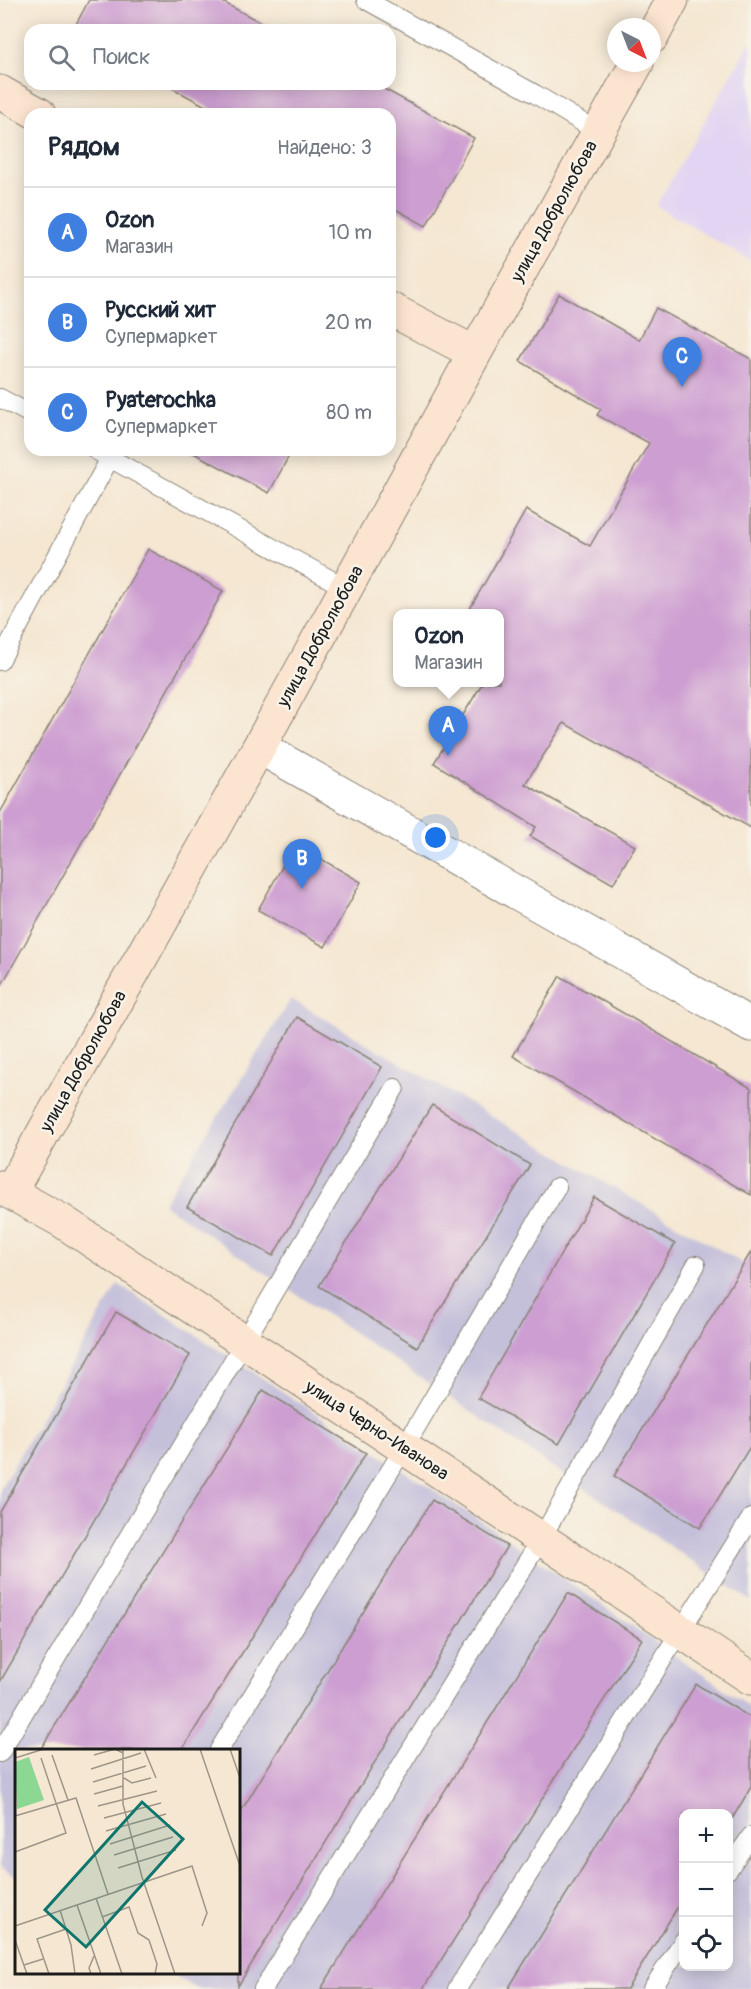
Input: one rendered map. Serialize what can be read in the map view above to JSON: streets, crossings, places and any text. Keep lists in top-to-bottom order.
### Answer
{
  "streets": {
    "street": ["улица Добролюбова", "улица Черно-Иванова"]
  },
  "crossings": [
    ["улица Добролюбова", "улица Черно-Иванова"]
  ],
  "north": "bottom right",
  "page": {
    "search": "Поиск",
    "heading": ["Рядом", "Найдено: 3"],
    "list": [
      {
        "mark": "A",
        "name": "Ozon",
        "note": "Магазин",
        "value": "10 m"
      },
      {
        "mark": "B",
        "name": "Русский хит",
        "note": "Супермаркет",
        "value": "20 m"
      },
      {
        "mark": "C",
        "name": "Pyaterochka",
        "note": "Супермаркет",
        "value": "80 m"
      }
    ],
    "pins": ["C", "A", "B"],
    "popup": ["Ozon", "Магазин"],
    "map_buttons": ["+", "−"]
  }
}
